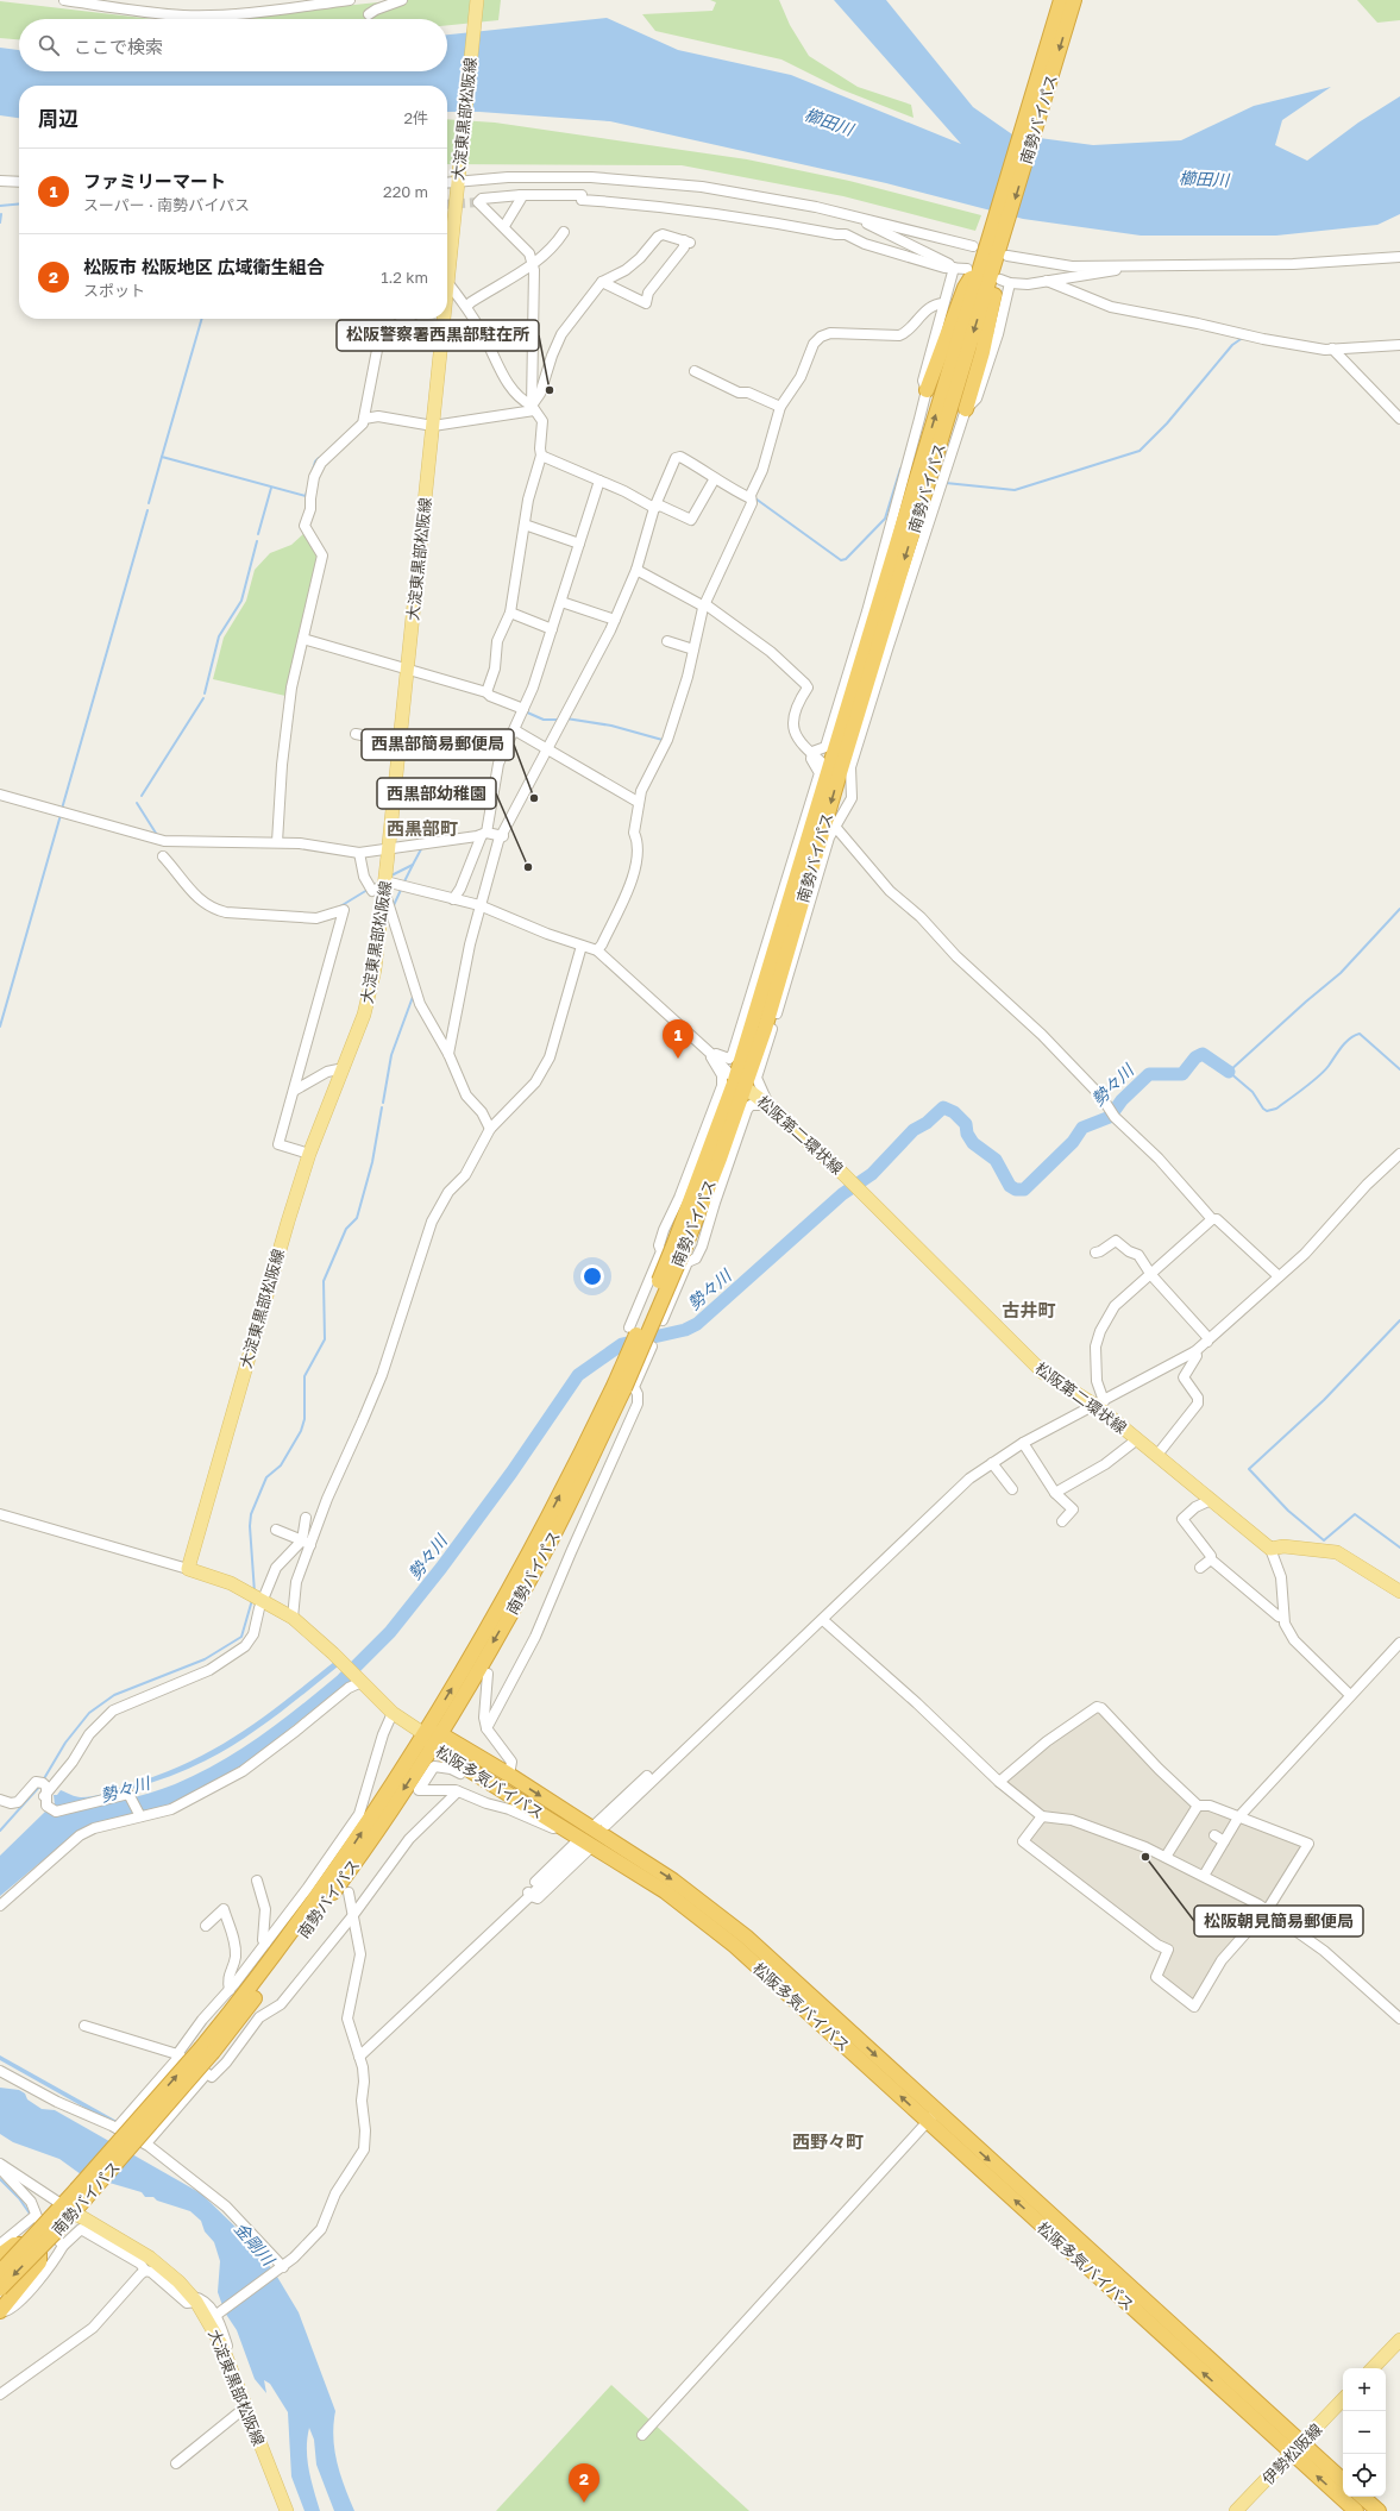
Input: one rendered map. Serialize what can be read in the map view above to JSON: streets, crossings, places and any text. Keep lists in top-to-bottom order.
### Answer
{
  "streets": {
    "highway": ["南勢バイパス", "松阪多気バイパス"],
    "main road": ["大淀東黒部松阪線", "松阪第二環状線", "伊勢松阪線"]
  },
  "crossings": [
    ["大淀東黒部松阪線", "南勢バイパス"],
    ["南勢バイパス", "松阪第二環状線"],
    ["南勢バイパス", "松阪多気バイパス"],
    ["松阪多気バイパス", "伊勢松阪線"]
  ],
  "districts": ["西黒部町", "古井町", "西野々町"],
  "water": ["櫛田川", "勢々川", "金剛川"],
  "places": [
    "松阪警察署西黒部駐在所",
    "西黒部簡易郵便局",
    "西黒部幼稚園",
    "松阪朝見簡易郵便局"
  ],
  "page": {
    "search": "ここで検索",
    "heading": ["周辺", "2件"],
    "list": [
      {
        "mark": "1",
        "name": "ファミリーマート",
        "note": "スーパー · 南勢バイパス",
        "value": "220 m"
      },
      {
        "mark": "2",
        "name": "松阪市 松阪地区 広域衛生組合",
        "note": "スポット",
        "value": "1.2 km"
      }
    ],
    "pins": ["1", "2"],
    "map_buttons": ["+", "−"]
  }
}
